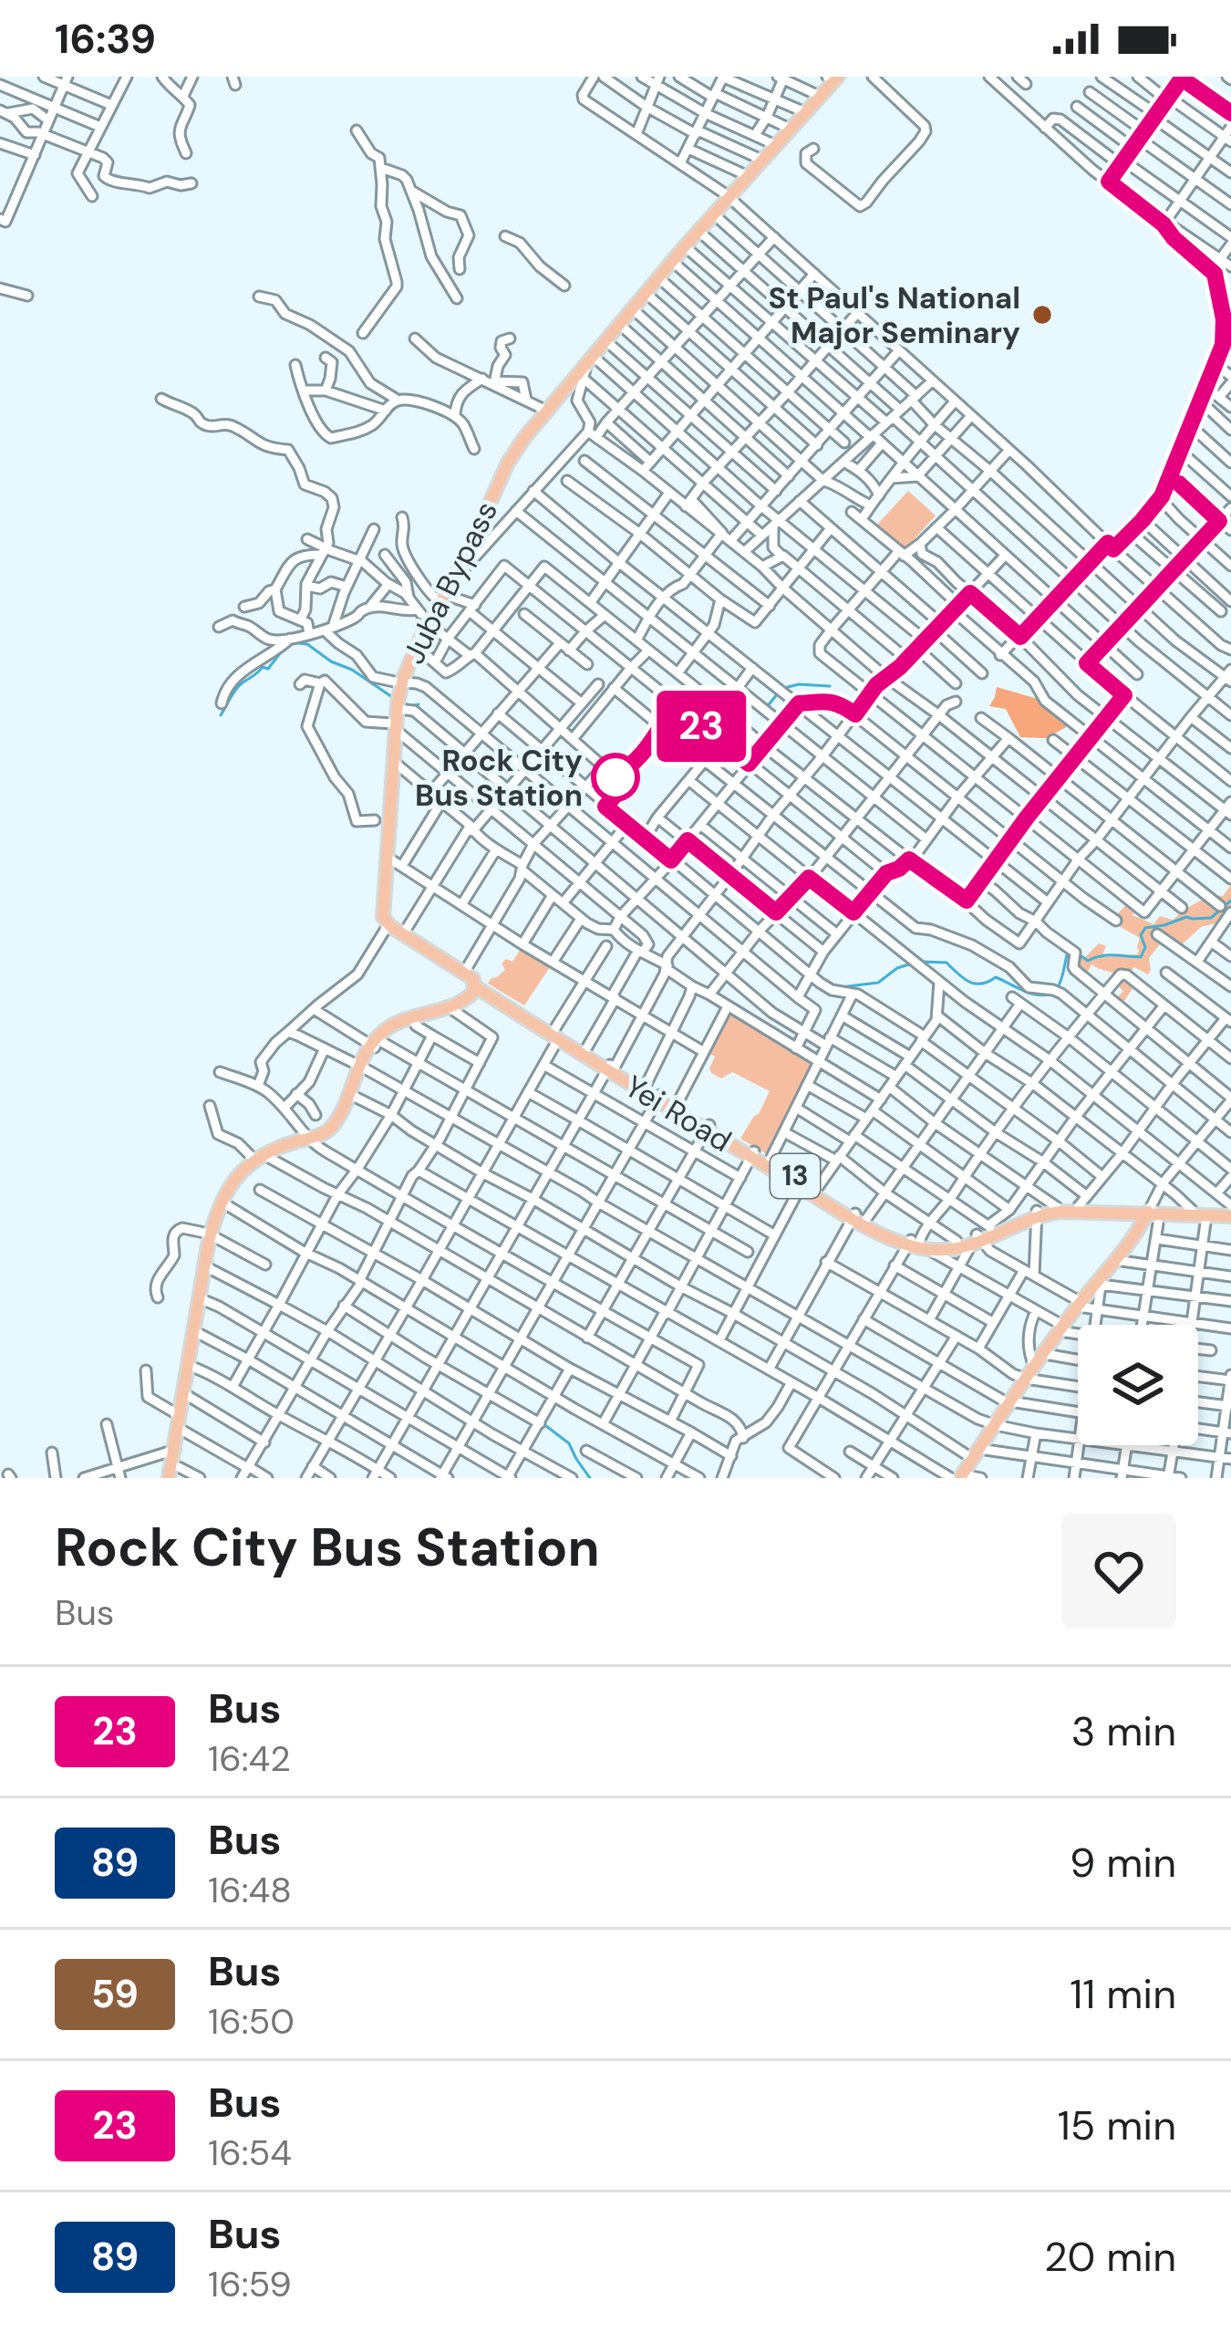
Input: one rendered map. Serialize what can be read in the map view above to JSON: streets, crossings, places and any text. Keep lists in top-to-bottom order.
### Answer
{
  "streets": {
    "main road": ["Juba Bypass", "Yei Road", "13"]
  },
  "places": ["St Paul's National Major Seminary", "Rock City Bus Station"],
  "lines": ["bus line 23"],
  "page": {
    "status": "16:39",
    "on_map": "23",
    "heading": ["Rock City Bus Station", "Bus"],
    "list": [
      {
        "mark": "23",
        "name": "Bus",
        "note": "16:42",
        "value": "3 min"
      },
      {
        "mark": "89",
        "name": "Bus",
        "note": "16:48",
        "value": "9 min"
      },
      {
        "mark": "59",
        "name": "Bus",
        "note": "16:50",
        "value": "11 min"
      },
      {
        "mark": "23",
        "name": "Bus",
        "note": "16:54",
        "value": "15 min"
      },
      {
        "mark": "89",
        "name": "Bus",
        "note": "16:59",
        "value": "20 min"
      }
    ]
  }
}
